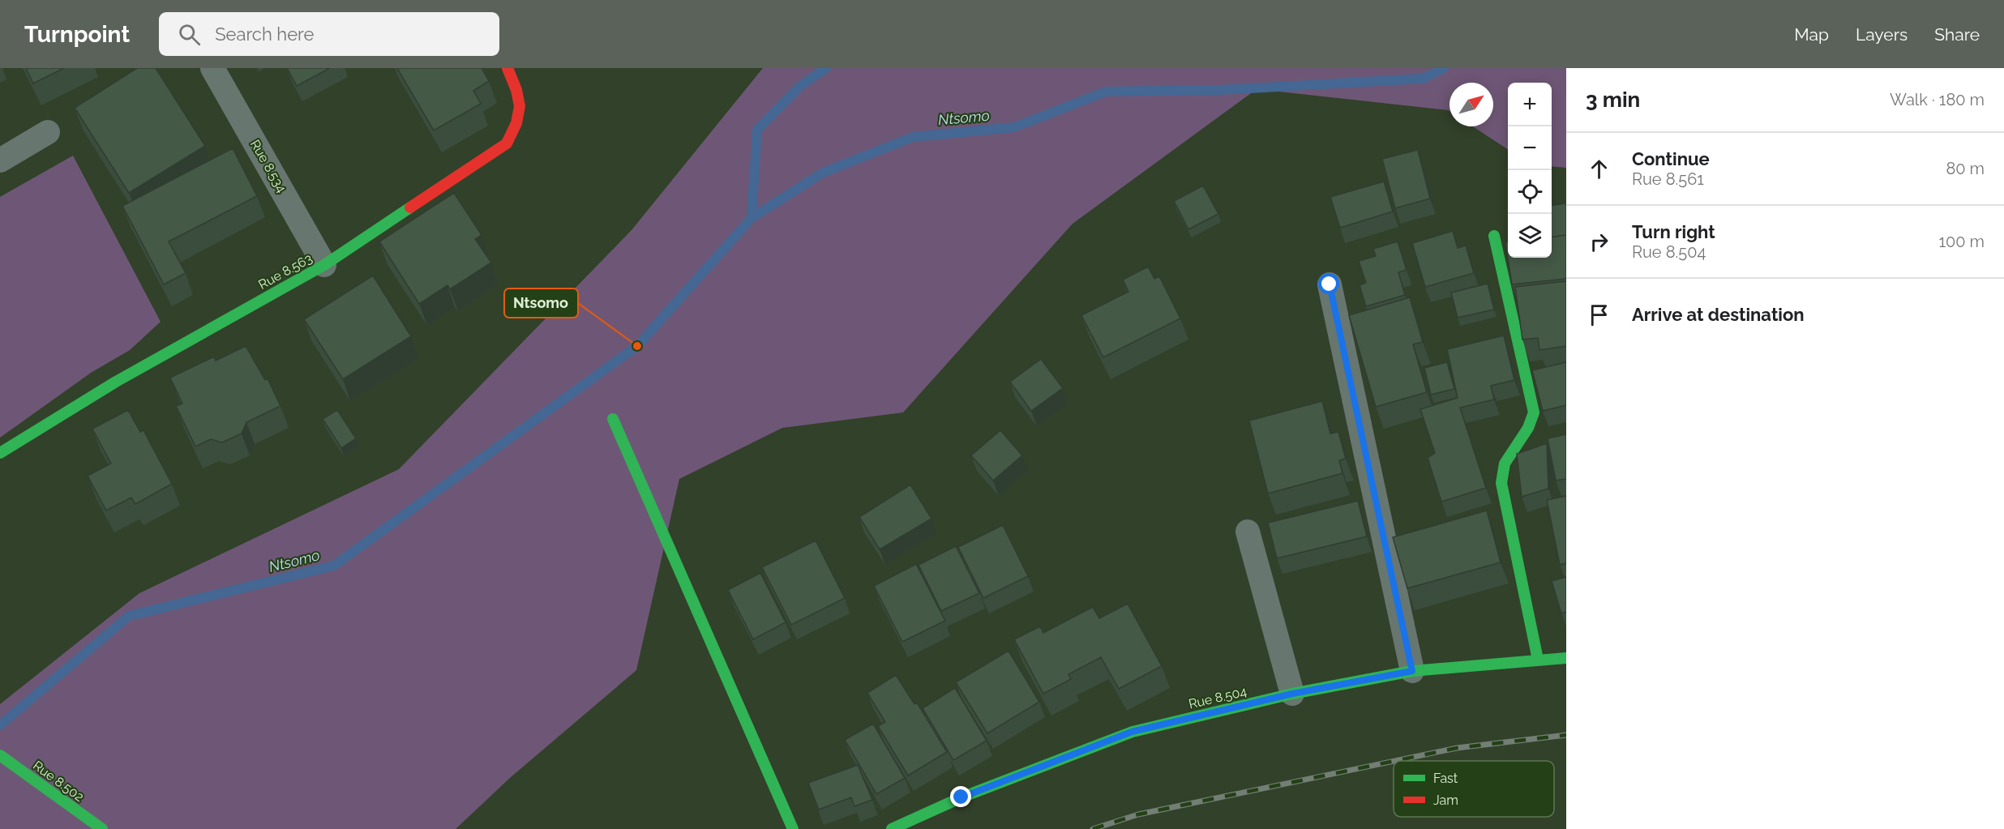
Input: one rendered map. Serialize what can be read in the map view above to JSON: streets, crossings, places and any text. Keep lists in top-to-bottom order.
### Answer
{
  "streets": {
    "street": [
      "Rue 8.534",
      "Rue 8.563",
      "Rue 8.504",
      "Rue 8.502"
    ]
  },
  "crossings": [
    ["Rue 8.534", "Rue 8.563"]
  ],
  "water": ["Ntsomo"],
  "places": ["Ntsomo"],
  "legend": ["Fast", "Jam"],
  "north": "top right",
  "page": {
    "header": "Turnpoint",
    "search": "Search here",
    "nav": ["Map", "Layers", "Share"],
    "heading": ["3 min", "Walk · 180 m"],
    "map_buttons": ["+", "−"],
    "list": [
      ["Continue", "Rue 8.561", "80 m"],
      ["Turn right", "Rue 8.504", "100 m"],
      "Arrive at destination"
    ]
  }
}
